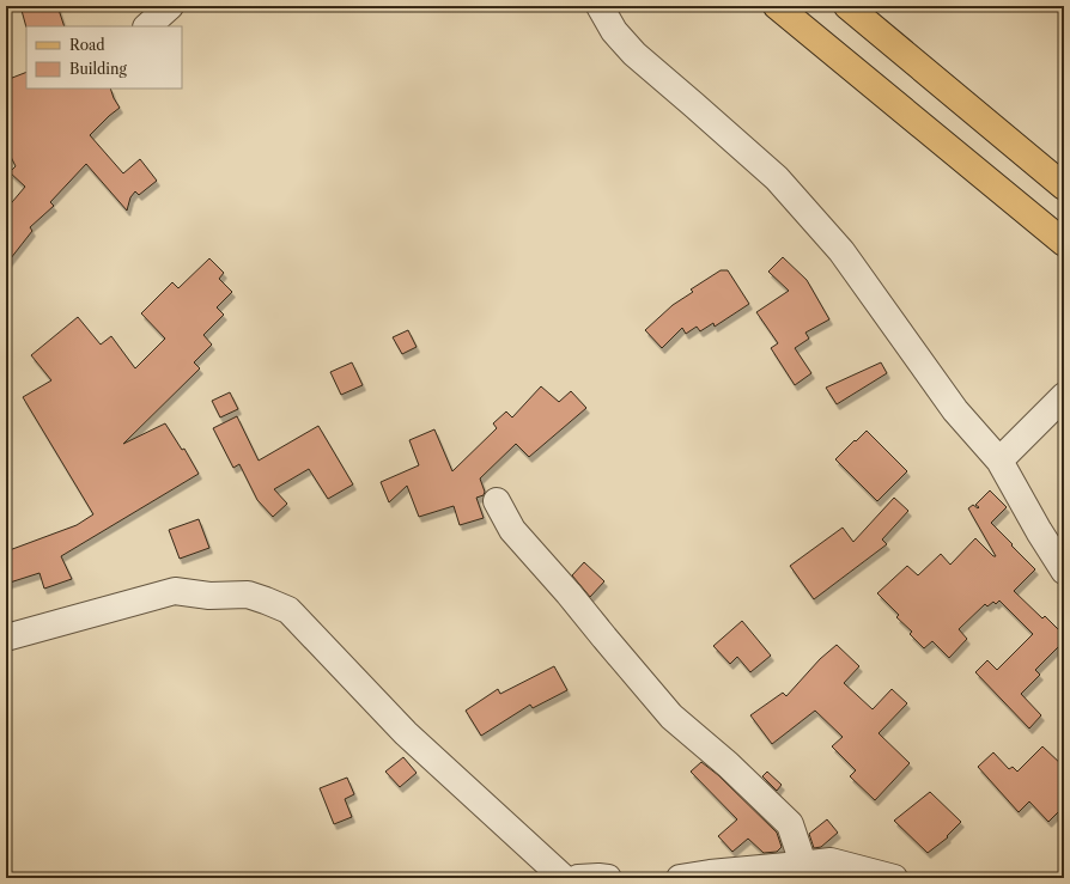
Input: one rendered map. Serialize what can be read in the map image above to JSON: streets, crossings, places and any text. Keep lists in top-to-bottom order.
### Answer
{
  "legend": ["Road", "Building"]
}
